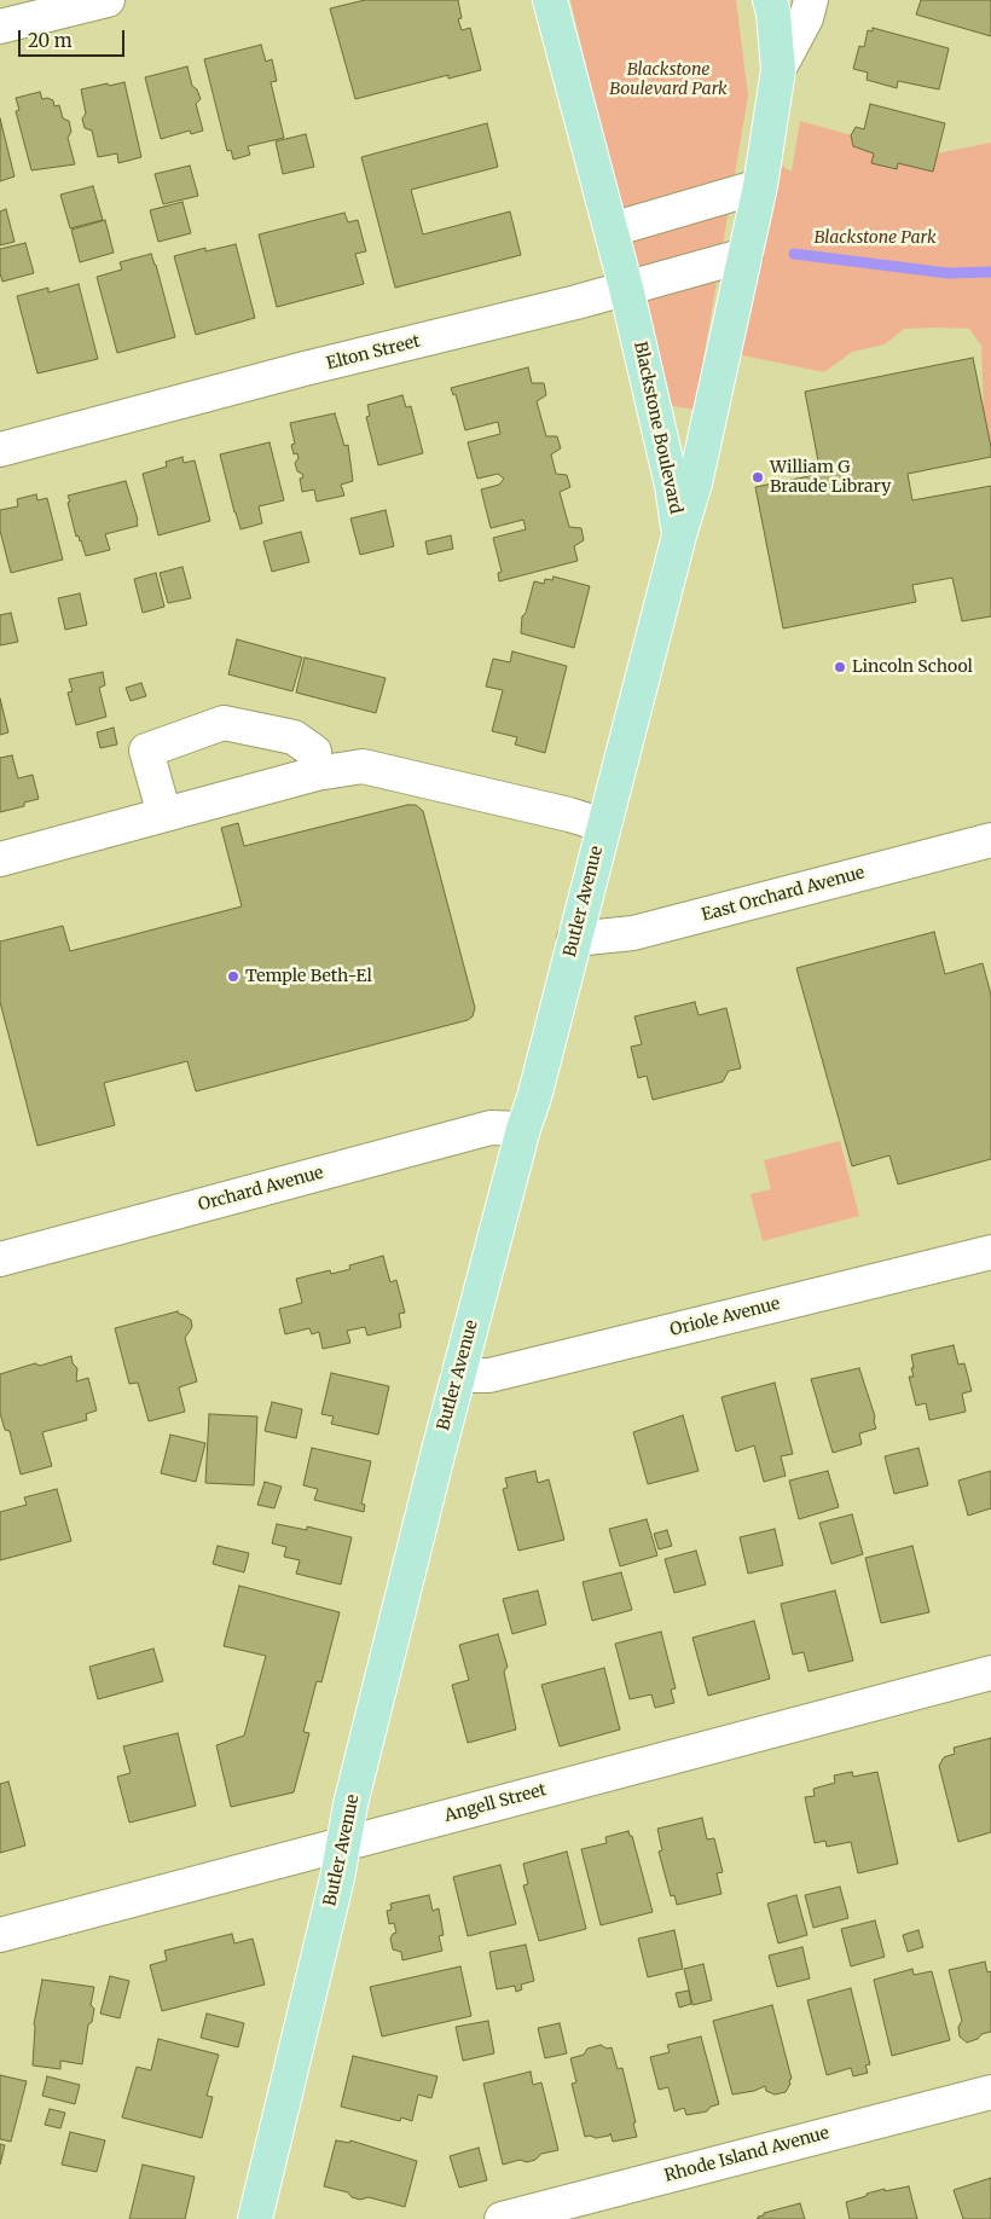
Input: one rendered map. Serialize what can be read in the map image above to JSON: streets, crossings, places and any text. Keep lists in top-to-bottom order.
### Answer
{
  "streets": {
    "main road": ["Blackstone Boulevard", "Butler Avenue"],
    "street": [
      "Elton Street",
      "East Orchard Avenue",
      "Orchard Avenue",
      "Oriole Avenue",
      "Angell Street",
      "Rhode Island Avenue"
    ]
  },
  "crossings": [
    ["Elton Street", "Blackstone Boulevard"],
    ["Blackstone Boulevard", "Butler Avenue"],
    ["East Orchard Avenue", "Butler Avenue"],
    ["Butler Avenue", "Orchard Avenue"],
    ["Butler Avenue", "Oriole Avenue"],
    ["Butler Avenue", "Angell Street"]
  ],
  "parks": ["Blackstone Boulevard Park", "Blackstone Park"],
  "places": ["William G Braude Library", "Lincoln School", "Temple Beth-El"],
  "scale_bar": "20 m"
}
